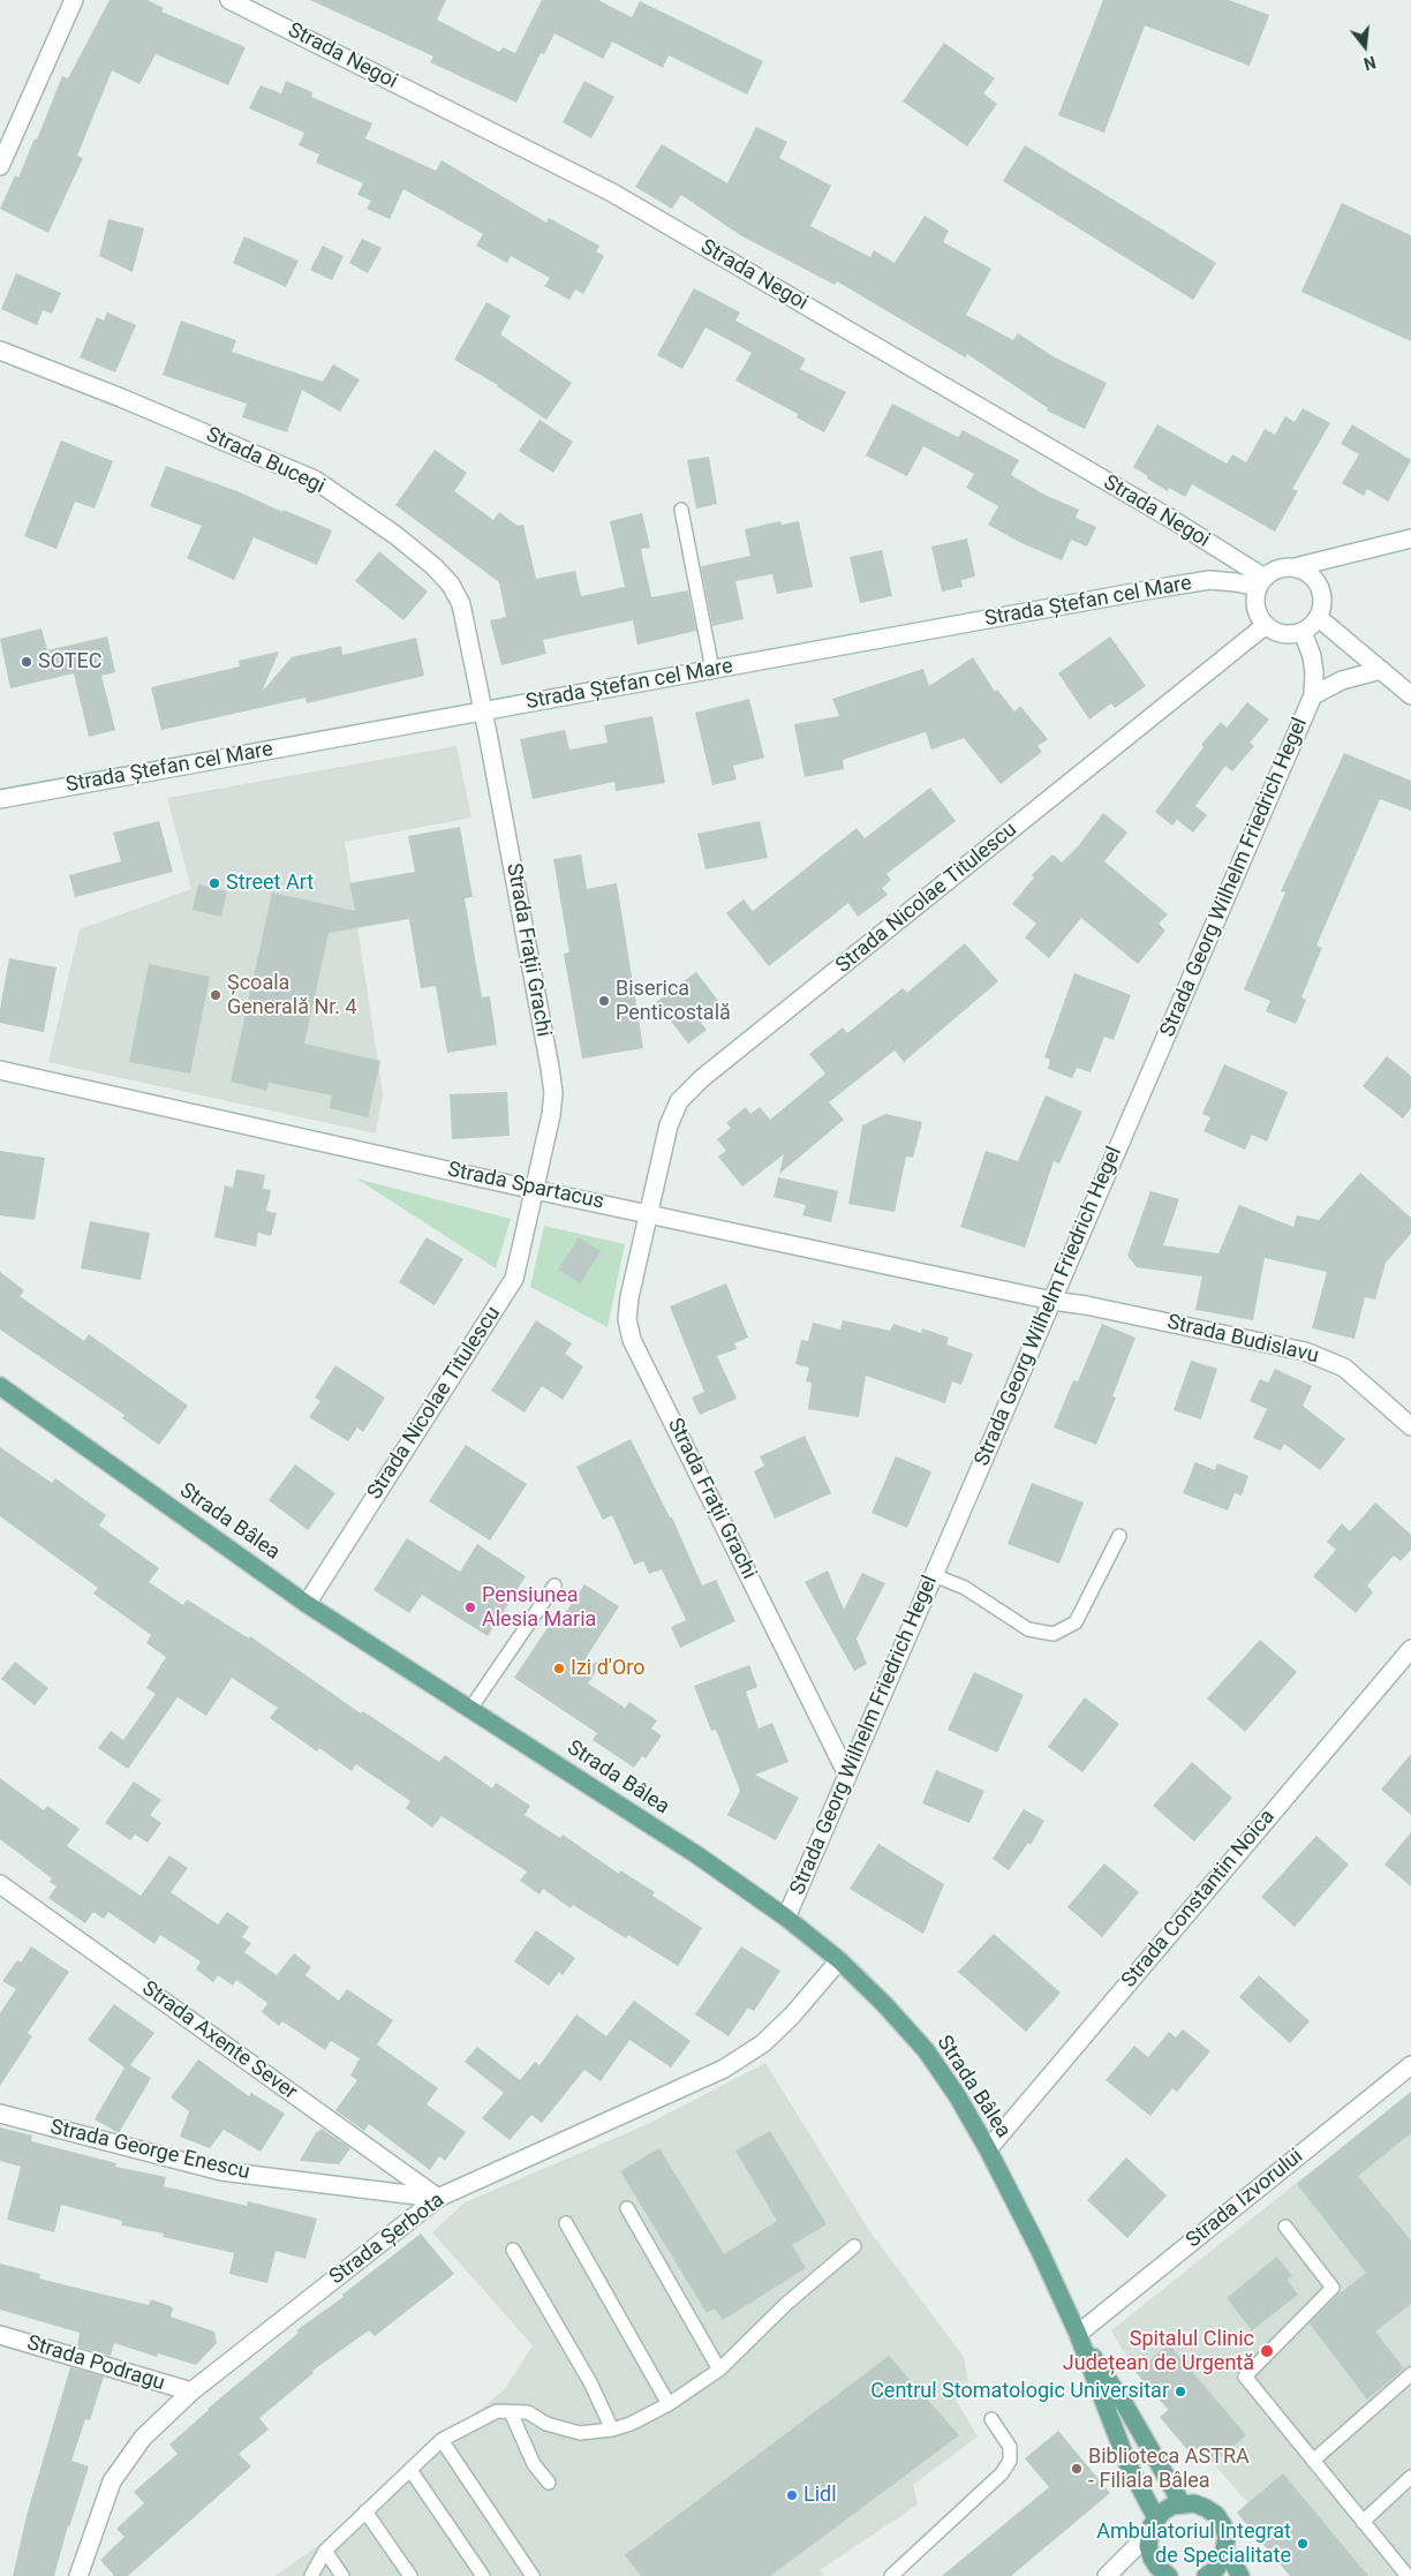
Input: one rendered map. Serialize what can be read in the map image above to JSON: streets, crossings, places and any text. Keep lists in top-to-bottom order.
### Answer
{
  "streets": {
    "main road": ["Strada Bâlea"],
    "street": [
      "Strada Negoi",
      "Strada Bucegi",
      "Strada Ștefan cel Mare",
      "Strada Georg Wilhelm Friedrich Hegel",
      "Strada Nicolae Titulescu",
      "Strada Frații Grachi",
      "Strada Spartacus",
      "Strada Budislavu",
      "Strada Constantin Noica",
      "Strada Axente Sever",
      "Strada George Enescu",
      "Strada Izvorului",
      "Strada Șerbota",
      "Strada Podragu"
    ]
  },
  "crossings": [
    ["Strada Negoi", "Strada Ștefan cel Mare"],
    ["Strada Negoi", "Strada Georg Wilhelm Friedrich Hegel"],
    ["Strada Negoi", "Strada Nicolae Titulescu"],
    ["Strada Bucegi", "Strada Ștefan cel Mare"],
    ["Strada Bucegi", "Strada Frații Grachi"],
    ["Strada Ștefan cel Mare", "Strada Georg Wilhelm Friedrich Hegel"],
    ["Strada Ștefan cel Mare", "Strada Nicolae Titulescu"],
    ["Strada Ștefan cel Mare", "Strada Frații Grachi"],
    ["Strada Georg Wilhelm Friedrich Hegel", "Strada Nicolae Titulescu"],
    ["Strada Georg Wilhelm Friedrich Hegel", "Strada Frații Grachi"],
    ["Strada Georg Wilhelm Friedrich Hegel", "Strada Spartacus"],
    ["Strada Georg Wilhelm Friedrich Hegel", "Strada Budislavu"],
    ["Strada Georg Wilhelm Friedrich Hegel", "Strada Bâlea"],
    ["Strada Nicolae Titulescu", "Strada Frații Grachi"],
    ["Strada Nicolae Titulescu", "Strada Spartacus"],
    ["Strada Nicolae Titulescu", "Strada Bâlea"],
    ["Strada Frații Grachi", "Strada Spartacus"],
    ["Strada Spartacus", "Strada Budislavu"],
    ["Strada Bâlea", "Strada Constantin Noica"],
    ["Strada Bâlea", "Strada Izvorului"],
    ["Strada Bâlea", "Strada Șerbota"],
    ["Strada Axente Sever", "Strada George Enescu"],
    ["Strada Axente Sever", "Strada Șerbota"],
    ["Strada George Enescu", "Strada Șerbota"],
    ["Strada Șerbota", "Strada Podragu"]
  ],
  "places": [
    "SOTEC",
    "Street Art",
    "Școala Generală Nr. 4",
    "Biserica Penticostală",
    "Pensiunea Alesia Maria",
    "Izi d'Oro",
    "Spitalul Clinic Județean de Urgentă",
    "Centrul Stomatologic Universitar",
    "Biblioteca ASTRA - Filiala Bâlea",
    "Lidl",
    "Ambulatoriul Integrat de Specialitate"
  ],
  "north": "bottom"
}
